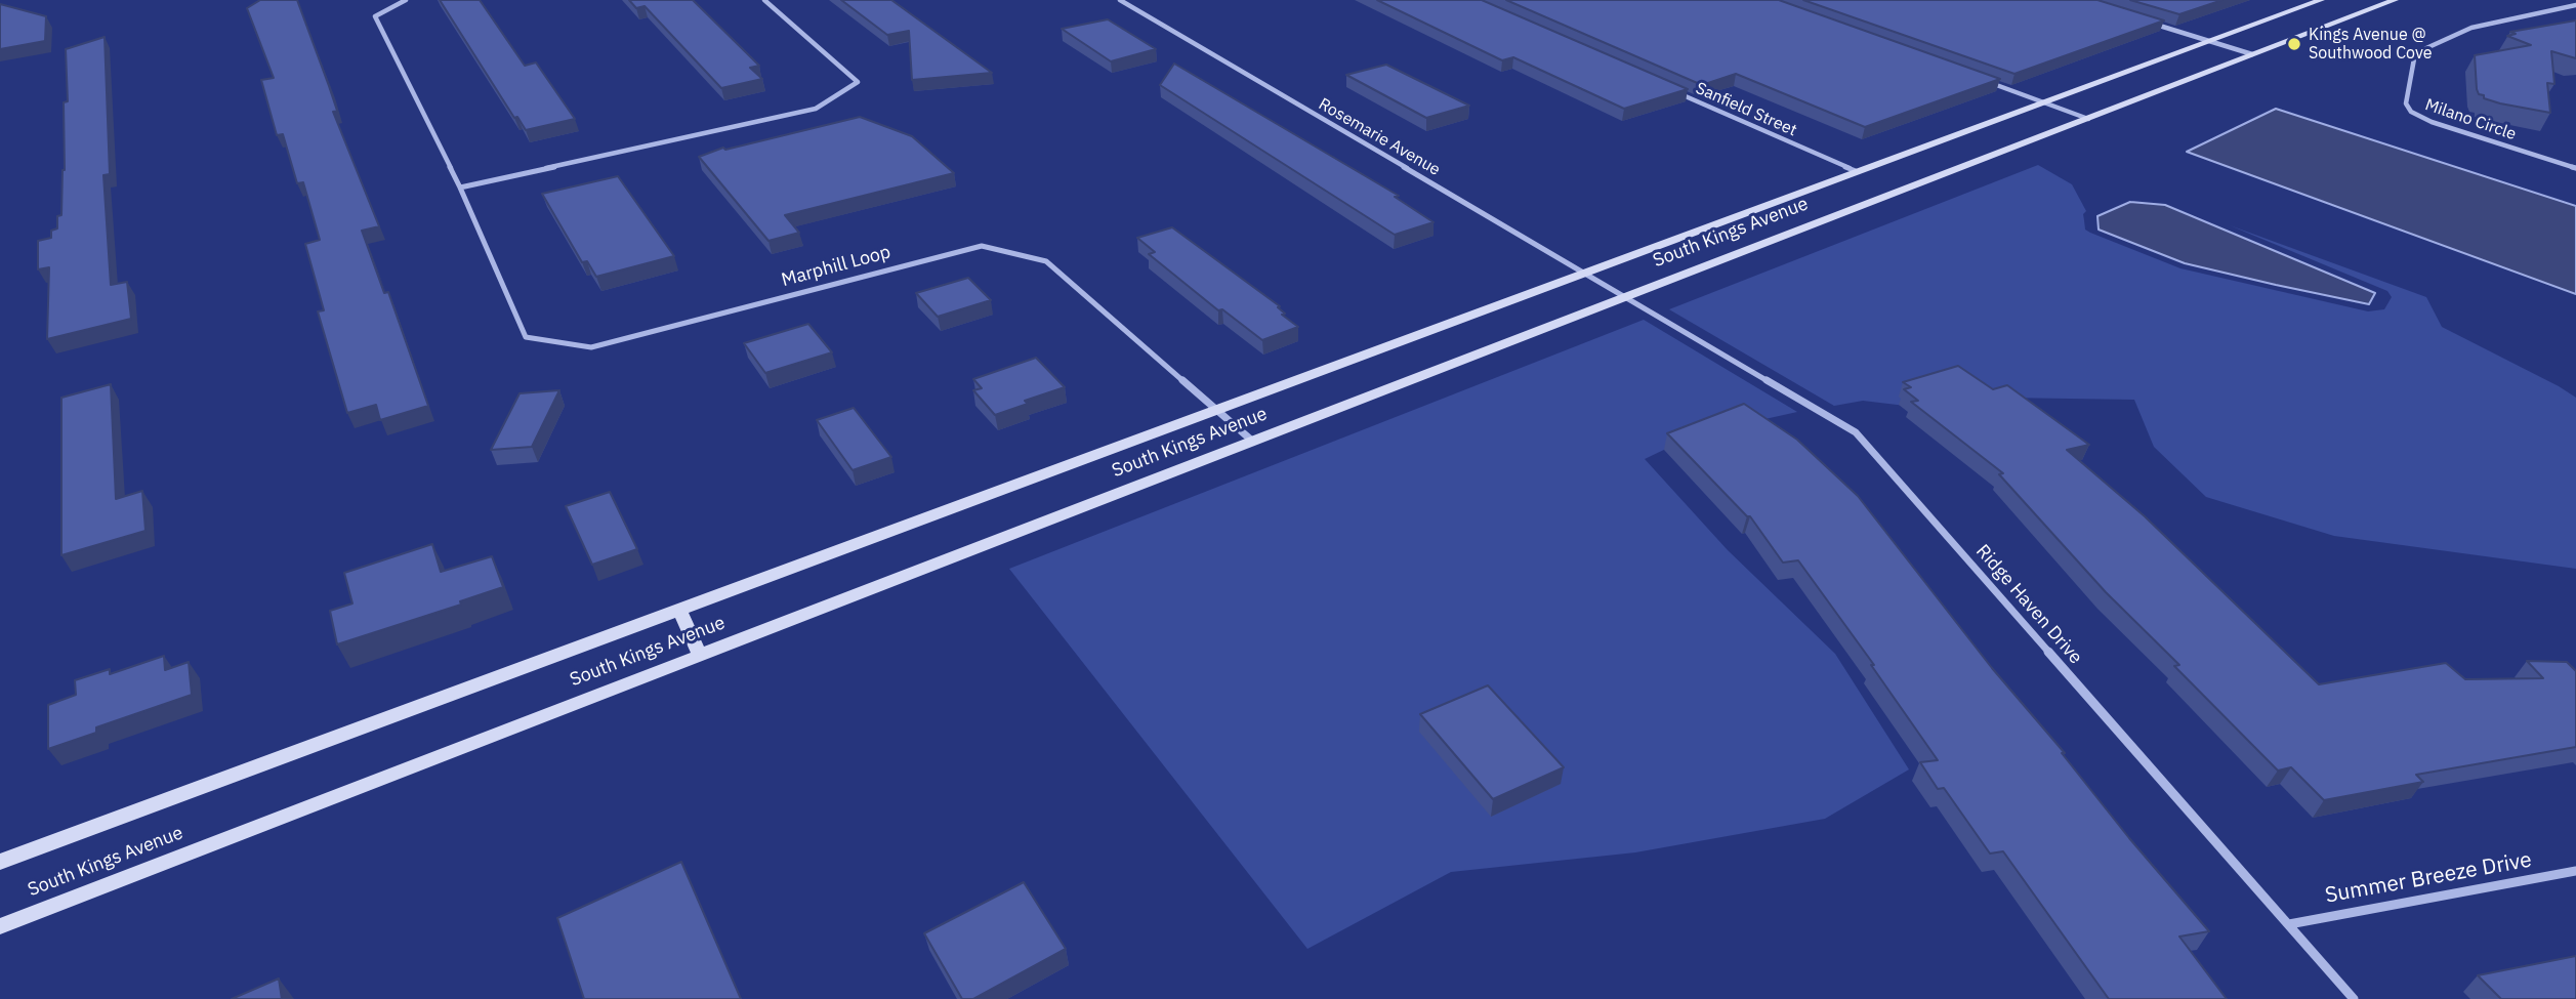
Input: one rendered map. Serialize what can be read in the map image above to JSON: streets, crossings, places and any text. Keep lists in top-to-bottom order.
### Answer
{
  "streets": {
    "main road": ["South Kings Avenue"],
    "street": [
      "Sanfield Street",
      "Milano Circle",
      "Rosemarie Avenue",
      "Marphill Loop",
      "Ridge Haven Drive",
      "Summer Breeze Drive"
    ]
  },
  "crossings": [
    ["Sanfield Street", "South Kings Avenue"],
    ["Rosemarie Avenue", "South Kings Avenue"],
    ["Rosemarie Avenue", "Ridge Haven Drive"],
    ["South Kings Avenue", "Marphill Loop"],
    ["South Kings Avenue", "Ridge Haven Drive"],
    ["Ridge Haven Drive", "Summer Breeze Drive"]
  ],
  "places": ["Kings Avenue @ Southwood Cove"]
}
